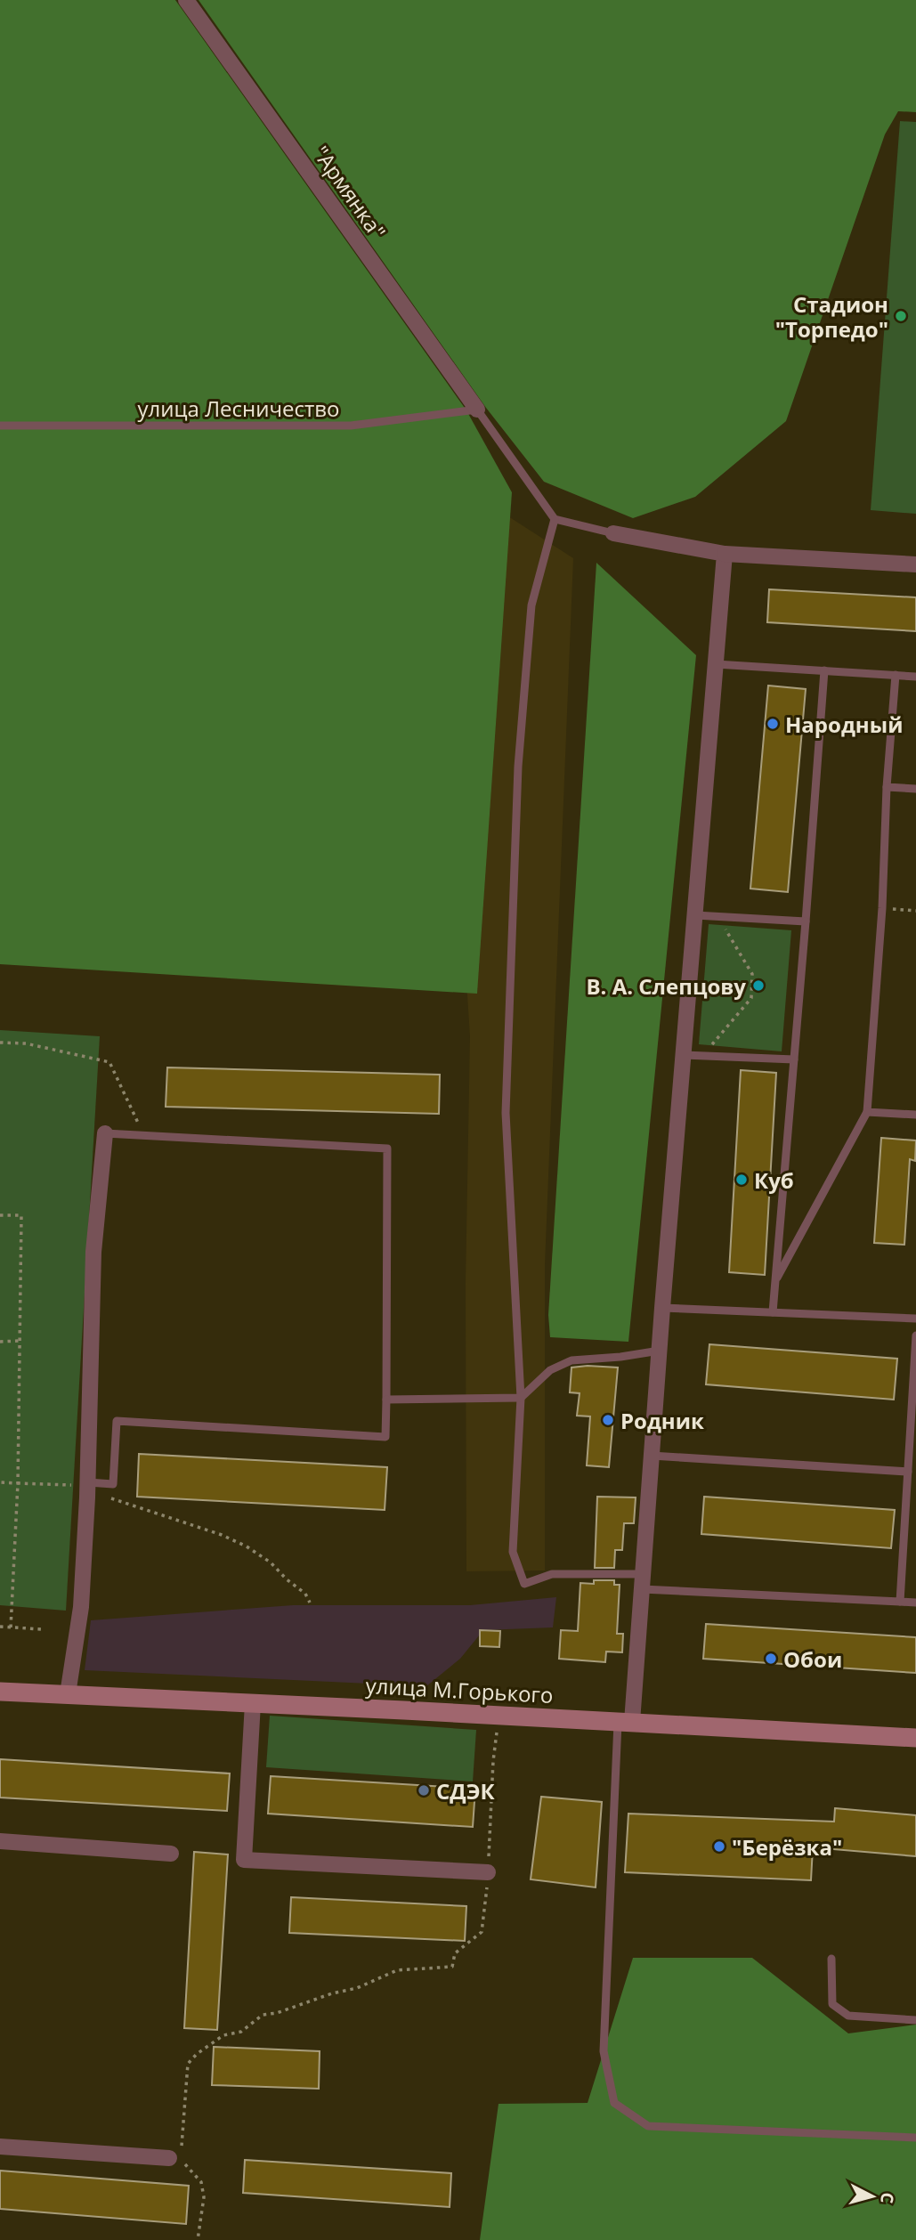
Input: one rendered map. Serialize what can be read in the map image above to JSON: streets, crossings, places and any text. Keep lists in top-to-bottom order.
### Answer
{
  "streets": {
    "main road": ["улица М.Горького"],
    "street": ["\"Армянка\""],
    "lane": ["улица Лесничество"]
  },
  "crossings": [
    ["\"Армянка\"", "улица Лесничество"]
  ],
  "places": [
    "Стадион \"Торпедо\"",
    "Народный",
    "В. А. Слепцову",
    "Куб",
    "Родник",
    "Обои",
    "СДЭК",
    "\"Берёзка\""
  ],
  "north": "right"
}
